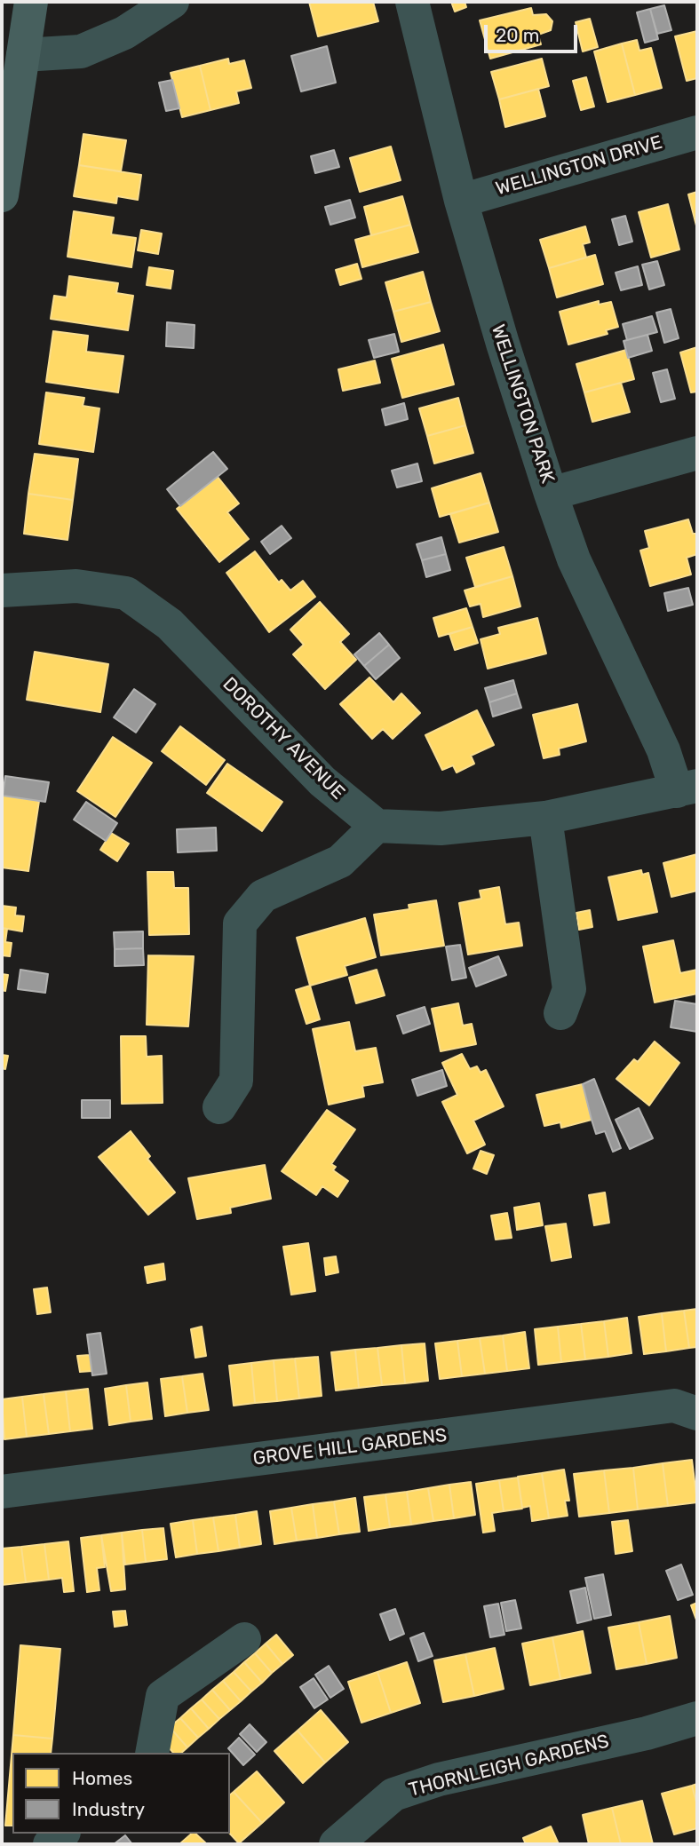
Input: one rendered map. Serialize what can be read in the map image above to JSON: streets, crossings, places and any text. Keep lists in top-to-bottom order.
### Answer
{
  "streets": {
    "street": [
      "WELLINGTON DRIVE",
      "WELLINGTON PARK",
      "DOROTHY AVENUE",
      "GROVE HILL GARDENS",
      "THORNLEIGH GARDENS"
    ]
  },
  "crossings": [
    ["WELLINGTON DRIVE", "WELLINGTON PARK"]
  ],
  "legend": ["Homes", "Industry"],
  "scale_bar": "20 m"
}
